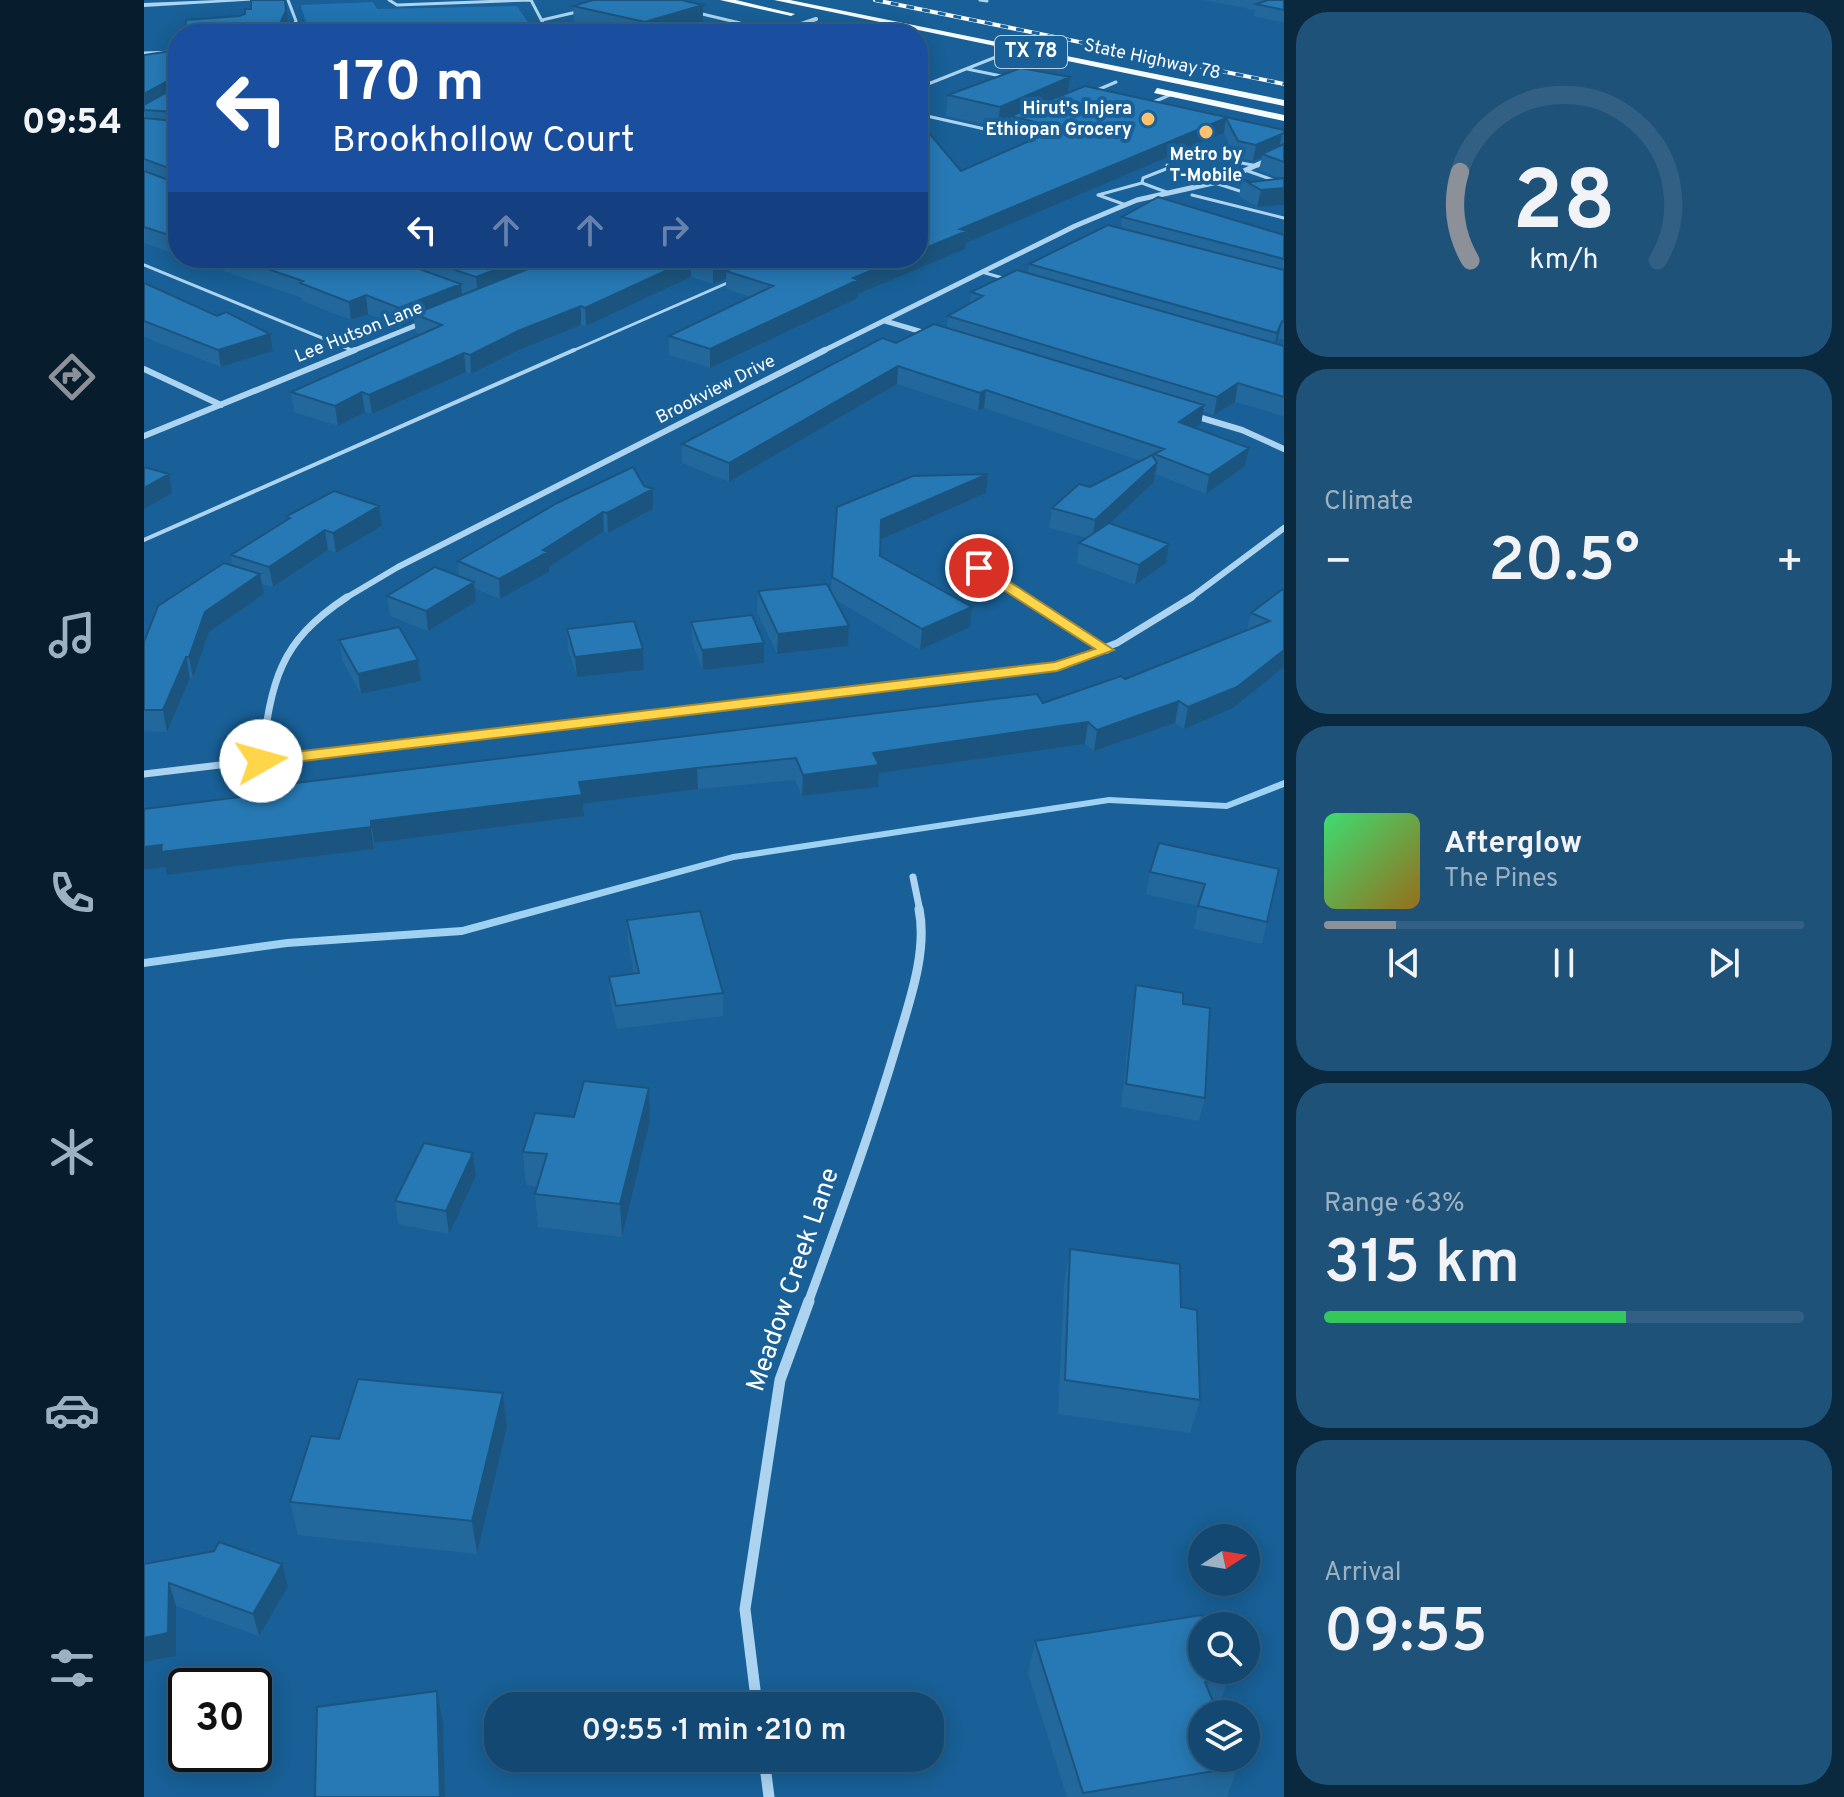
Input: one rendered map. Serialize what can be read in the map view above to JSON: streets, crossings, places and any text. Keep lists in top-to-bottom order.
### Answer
{
  "streets": {
    "main road": ["TX 78", "State Highway 78"],
    "street": ["Lee Hutson Lane", "Brookview Drive", "Meadow Creek Lane"]
  },
  "places": ["Hirut's Injera Ethiopan Grocery", "Metro by T-Mobile"],
  "north": "right",
  "page": {
    "tabs": "09:54",
    "turn": ["170 m", "Brookhollow Court"],
    "tile": [
      "Climate",
      ["Range · 63%", "315 km"],
      ["Arrival", "09:55"]
    ],
    "heat": ["−", "20.5°", "+"],
    "song": ["Afterglow", "The Pines"],
    "limit": "30",
    "trip": "09:55 · 1 min · 210 m",
    "gauge": ["28", "km/h"]
  }
}
